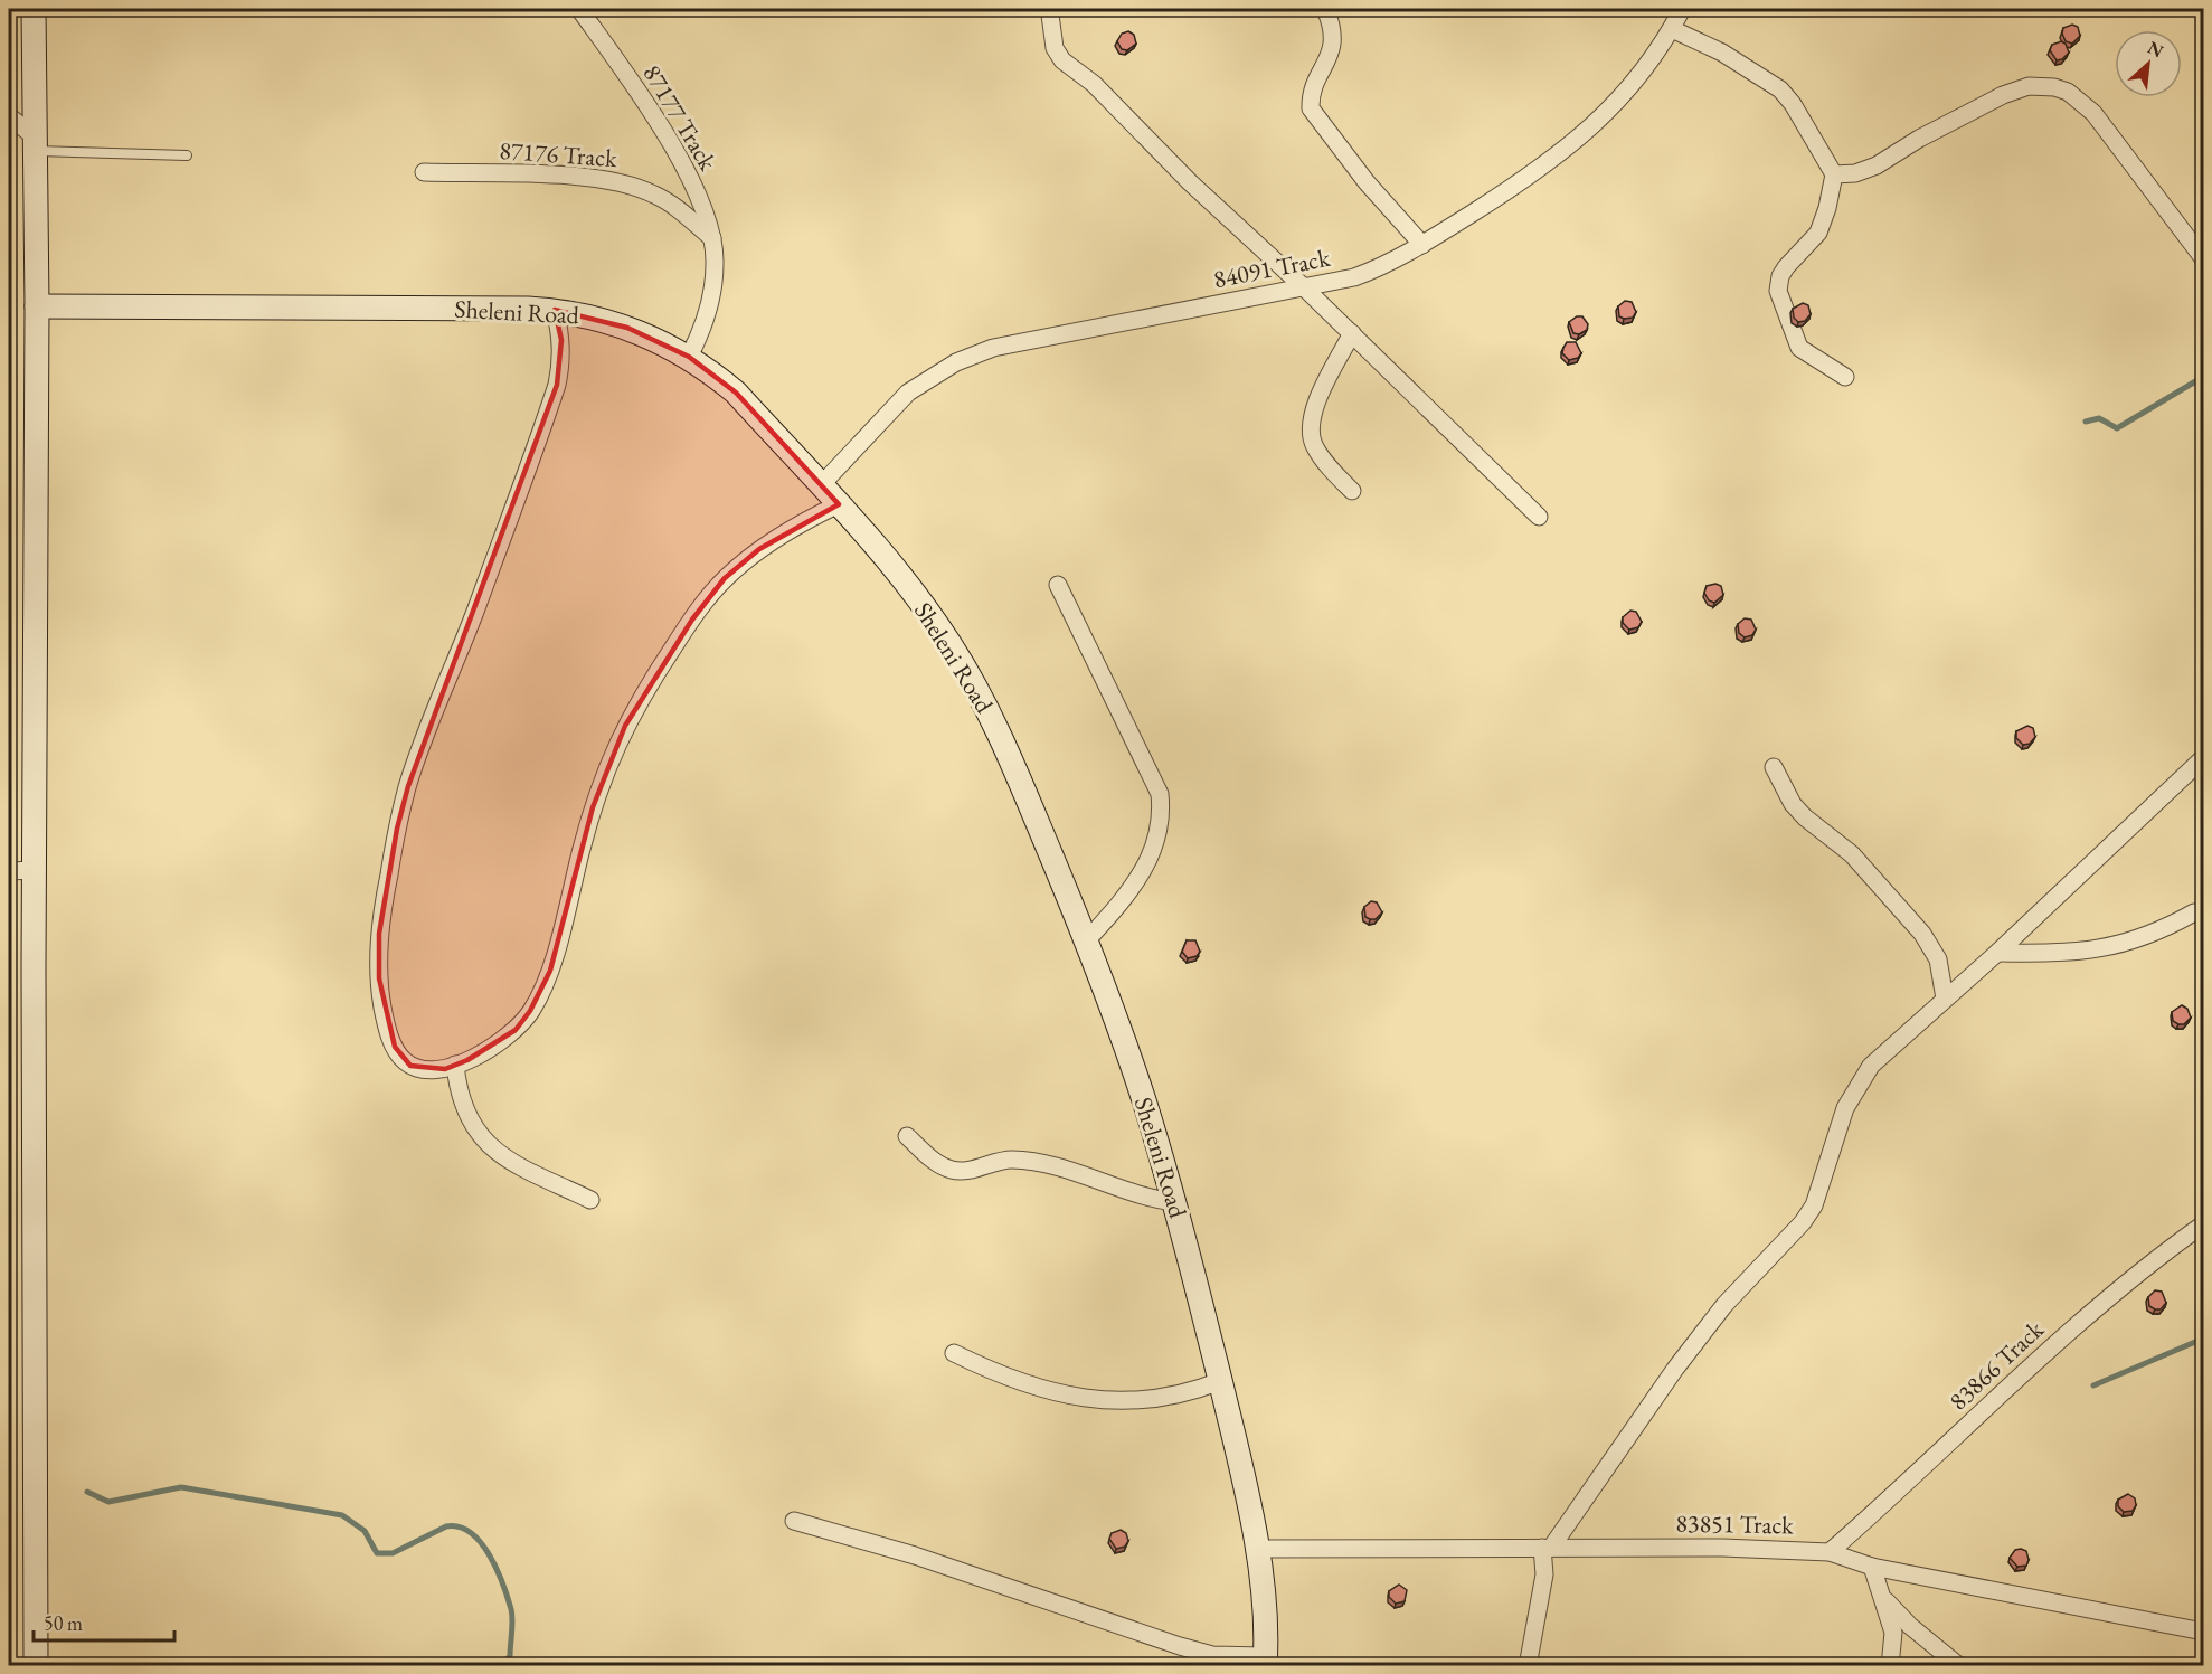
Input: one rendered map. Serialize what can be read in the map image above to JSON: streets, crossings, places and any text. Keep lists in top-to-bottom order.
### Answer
{
  "streets": {
    "street": [
      "87177 Track",
      "87176 Track",
      "84091 Track",
      "Sheleni Road",
      "83866 Track",
      "83851 Track"
    ]
  },
  "crossings": [
    ["87177 Track", "87176 Track"],
    ["87177 Track", "Sheleni Road"],
    ["84091 Track", "Sheleni Road"],
    ["Sheleni Road", "83851 Track"],
    ["83866 Track", "83851 Track"]
  ],
  "scale_bar": "50 m",
  "north": "top right"
}
